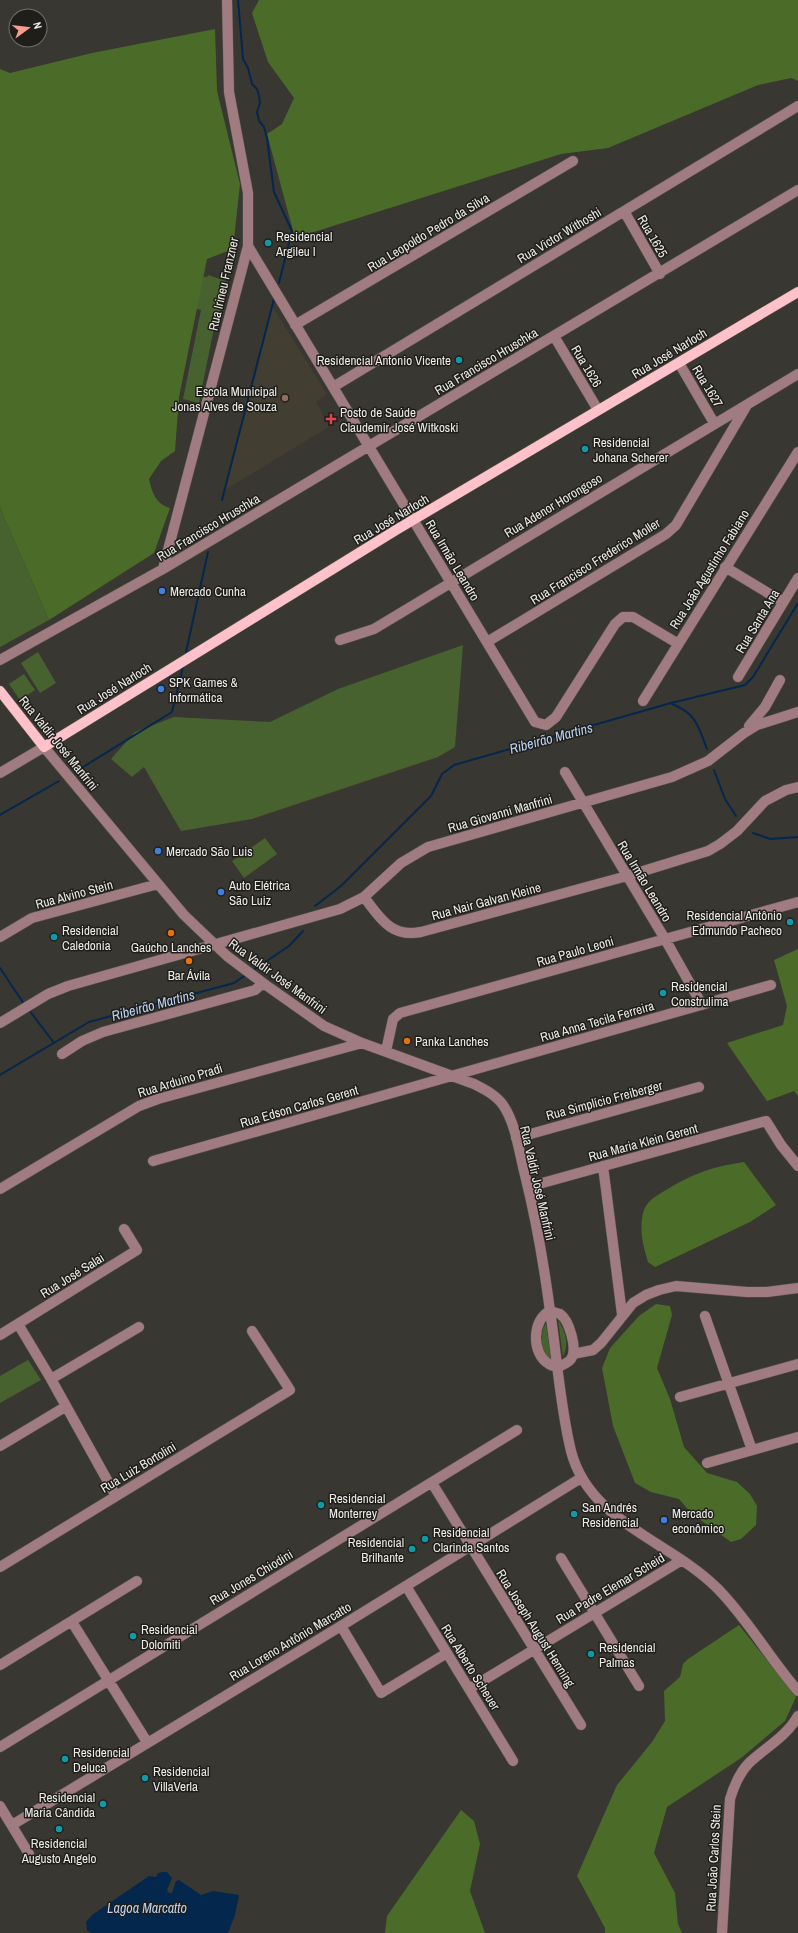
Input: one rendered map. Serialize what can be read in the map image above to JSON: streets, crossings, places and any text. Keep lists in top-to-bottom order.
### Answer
{
  "streets": {
    "main road": ["Rua José Narloch", "Rua Valdir José Manfrini"],
    "street": [
      "Rua Leopoldo Pedro da Silva",
      "Rua Victor Withoshi",
      "Rua 1625",
      "Rua Irineu Franzner",
      "Rua Francisco Hruschka",
      "Rua 1626",
      "Rua 1627",
      "Rua Adenor Horongoso",
      "Rua Irmão Leandro",
      "Rua Francisco Frederico Moller",
      "Rua João Agustinho Fabiano",
      "Rua Santa Ana",
      "Rua Giovanni Manfrini",
      "Rua Alvino Stein",
      "Rua Nair Galvan Kleine",
      "Rua Paulo Leoni",
      "Rua Anna Tecila Ferreira",
      "Rua Arduino Pradi",
      "Rua Simplício Freiberger",
      "Rua Edson Carlos Gerent",
      "Rua Maria Klein Gerent",
      "Rua José Salai",
      "Rua Luiz Bortolini",
      "Rua Jones Chiodini",
      "Rua Padre Elemar Scheid",
      "Rua Joseph August Henning",
      "Rua Loreno Antônio Marcatto",
      "Rua Alberto Scheuer",
      "Rua João Carlos Stein"
    ]
  },
  "crossings": [
    ["Rua Leopoldo Pedro da Silva", "Rua Irmão Leandro"],
    ["Rua Victor Withoshi", "Rua 1625"],
    ["Rua Victor Withoshi", "Rua Irmão Leandro"],
    ["Rua 1625", "Rua Francisco Hruschka"],
    ["Rua Irineu Franzner", "Rua Francisco Hruschka"],
    ["Rua Irineu Franzner", "Rua Irmão Leandro"],
    ["Rua José Narloch", "Rua 1626"],
    ["Rua José Narloch", "Rua 1627"],
    ["Rua José Narloch", "Rua Irmão Leandro"],
    ["Rua José Narloch", "Rua Valdir José Manfrini"],
    ["Rua Francisco Hruschka", "Rua 1626"],
    ["Rua Francisco Hruschka", "Rua Irmão Leandro"],
    ["Rua 1627", "Rua Adenor Horongoso"],
    ["Rua Adenor Horongoso", "Rua Irmão Leandro"],
    ["Rua Adenor Horongoso", "Rua Francisco Frederico Moller"],
    ["Rua Irmão Leandro", "Rua Francisco Frederico Moller"],
    ["Rua Irmão Leandro", "Rua João Agustinho Fabiano"],
    ["Rua Irmão Leandro", "Rua Giovanni Manfrini"],
    ["Rua Irmão Leandro", "Rua Nair Galvan Kleine"],
    ["Rua Irmão Leandro", "Rua Paulo Leoni"],
    ["Rua Irmão Leandro", "Rua Anna Tecila Ferreira"],
    ["Rua Valdir José Manfrini", "Rua Giovanni Manfrini"],
    ["Rua Valdir José Manfrini", "Rua Alvino Stein"],
    ["Rua Valdir José Manfrini", "Rua Paulo Leoni"],
    ["Rua Valdir José Manfrini", "Rua Anna Tecila Ferreira"],
    ["Rua Valdir José Manfrini", "Rua Arduino Pradi"],
    ["Rua Valdir José Manfrini", "Rua Simplício Freiberger"],
    ["Rua Valdir José Manfrini", "Rua Edson Carlos Gerent"],
    ["Rua Valdir José Manfrini", "Rua Maria Klein Gerent"],
    ["Rua Valdir José Manfrini", "Rua Padre Elemar Scheid"],
    ["Rua Valdir José Manfrini", "Rua Loreno Antônio Marcatto"],
    ["Rua Giovanni Manfrini", "Rua Nair Galvan Kleine"],
    ["Rua Anna Tecila Ferreira", "Rua Edson Carlos Gerent"],
    ["Rua Jones Chiodini", "Rua Joseph August Henning"],
    ["Rua Padre Elemar Scheid", "Rua Joseph August Henning"],
    ["Rua Padre Elemar Scheid", "Rua Alberto Scheuer"],
    ["Rua Joseph August Henning", "Rua Loreno Antônio Marcatto"],
    ["Rua Loreno Antônio Marcatto", "Rua Alberto Scheuer"]
  ],
  "water": ["Ribeirão Martins", "Lagoa Marcatto"],
  "places": {
    "other": [
      "Residencial Argileu I",
      "Residencial Antonio Vicente",
      "Escola Municipal Jonas Alves de Souza",
      "Residencial Johana Scherer",
      "Mercado Cunha",
      "SPK Games & Informática",
      "Mercado São Luis",
      "Auto Elétrica São Luiz",
      "Residencial Antônio Edmundo Pacheco",
      "Gaúcho Lanches",
      "Residencial Caledonia",
      "Bar Ávila",
      "Residencial Construlima",
      "Panka Lanches",
      "Residencial Monterrey",
      "San Andrés Residencial",
      "Mercado econômico",
      "Residencial Clarinda Santos",
      "Residencial Brilhante",
      "Residencial Dolomiti",
      "Residencial Palmas",
      "Residencial Deluca",
      "Residencial VillaVerla",
      "Residencial Maria Cândida",
      "Residencial Augusto Angelo"
    ],
    "health": ["Posto de Saúde Claudemir José Witkoski"]
  },
  "north": "right"
}
